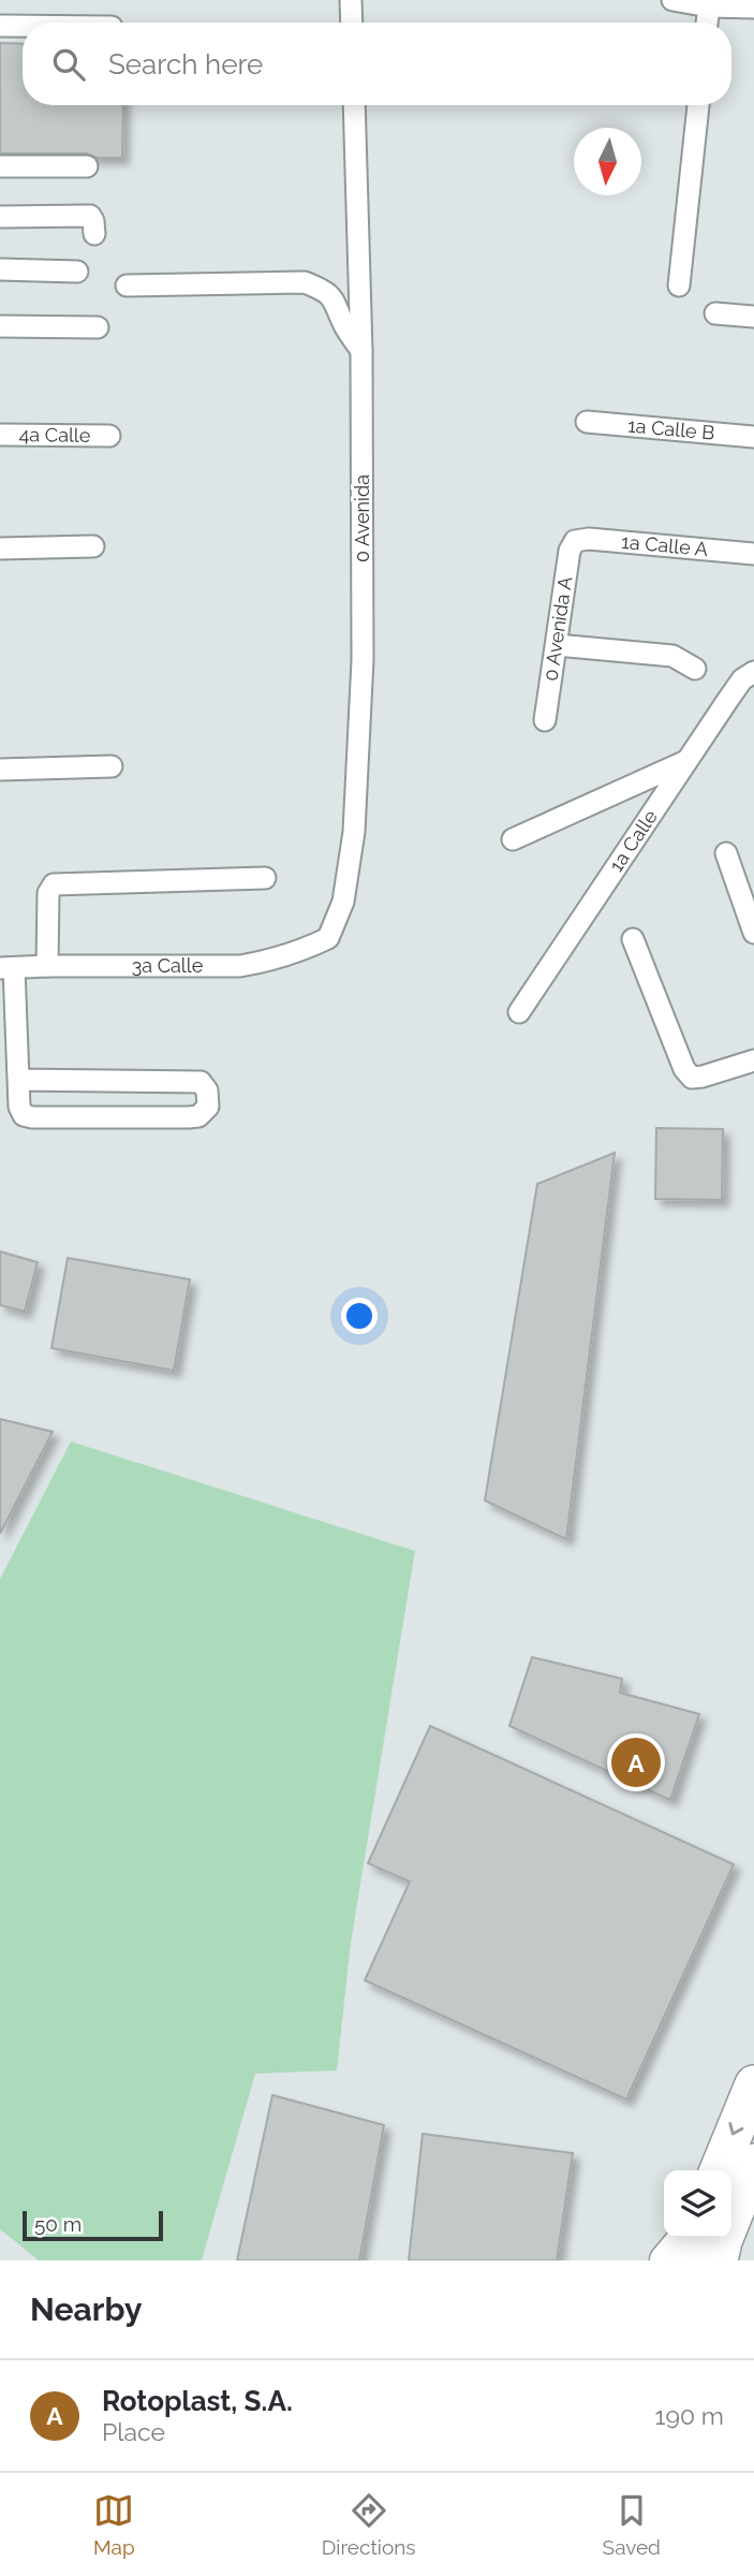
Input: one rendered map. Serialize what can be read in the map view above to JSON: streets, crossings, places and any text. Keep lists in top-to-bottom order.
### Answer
{
  "streets": {
    "street": [
      "1a Calle B",
      "4a Calle",
      "0 Avenida",
      "1a Calle A",
      "0 Avenida A",
      "1a Calle",
      "3a Calle"
    ]
  },
  "crossings": [
    ["0 Avenida", "3a Calle"],
    ["1a Calle A", "0 Avenida A"]
  ],
  "scale_bar": "50 m",
  "north": "bottom",
  "page": {
    "search": "Search here",
    "pins": "A",
    "scale": "50 m",
    "heading": "Nearby",
    "list": [
      {
        "mark": "A",
        "name": "Rotoplast, S.A.",
        "note": "Place",
        "value": "190 m"
      }
    ],
    "nav": ["Map", "Directions", "Saved"]
  }
}
